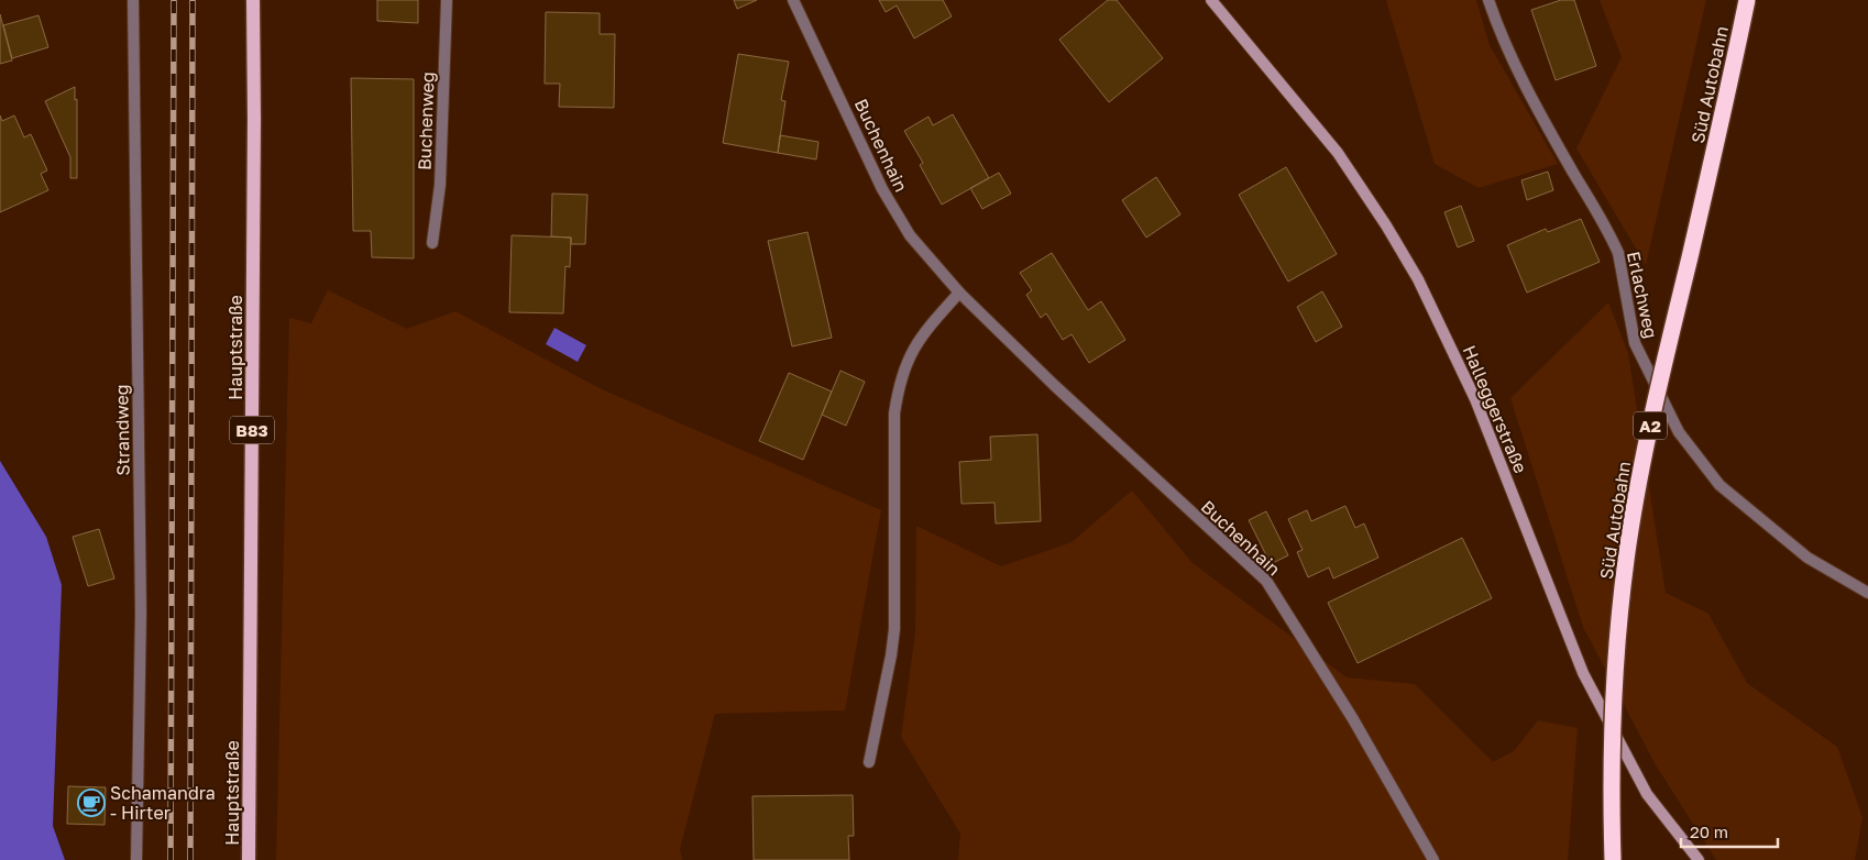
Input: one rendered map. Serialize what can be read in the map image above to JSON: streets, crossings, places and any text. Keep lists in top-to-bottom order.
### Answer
{
  "streets": {
    "highway": ["Süd Autobahn", "A2"],
    "main road": ["Hauptstraße", "Halleggerstraße", "B83"],
    "street": [
      "Buchenweg",
      "Buchenhain",
      "Erlachweg",
      "Strandweg"
    ]
  },
  "places": {
    "cafe": ["Schamandra - Hirter"]
  },
  "scale_bar": "20 m"
}
